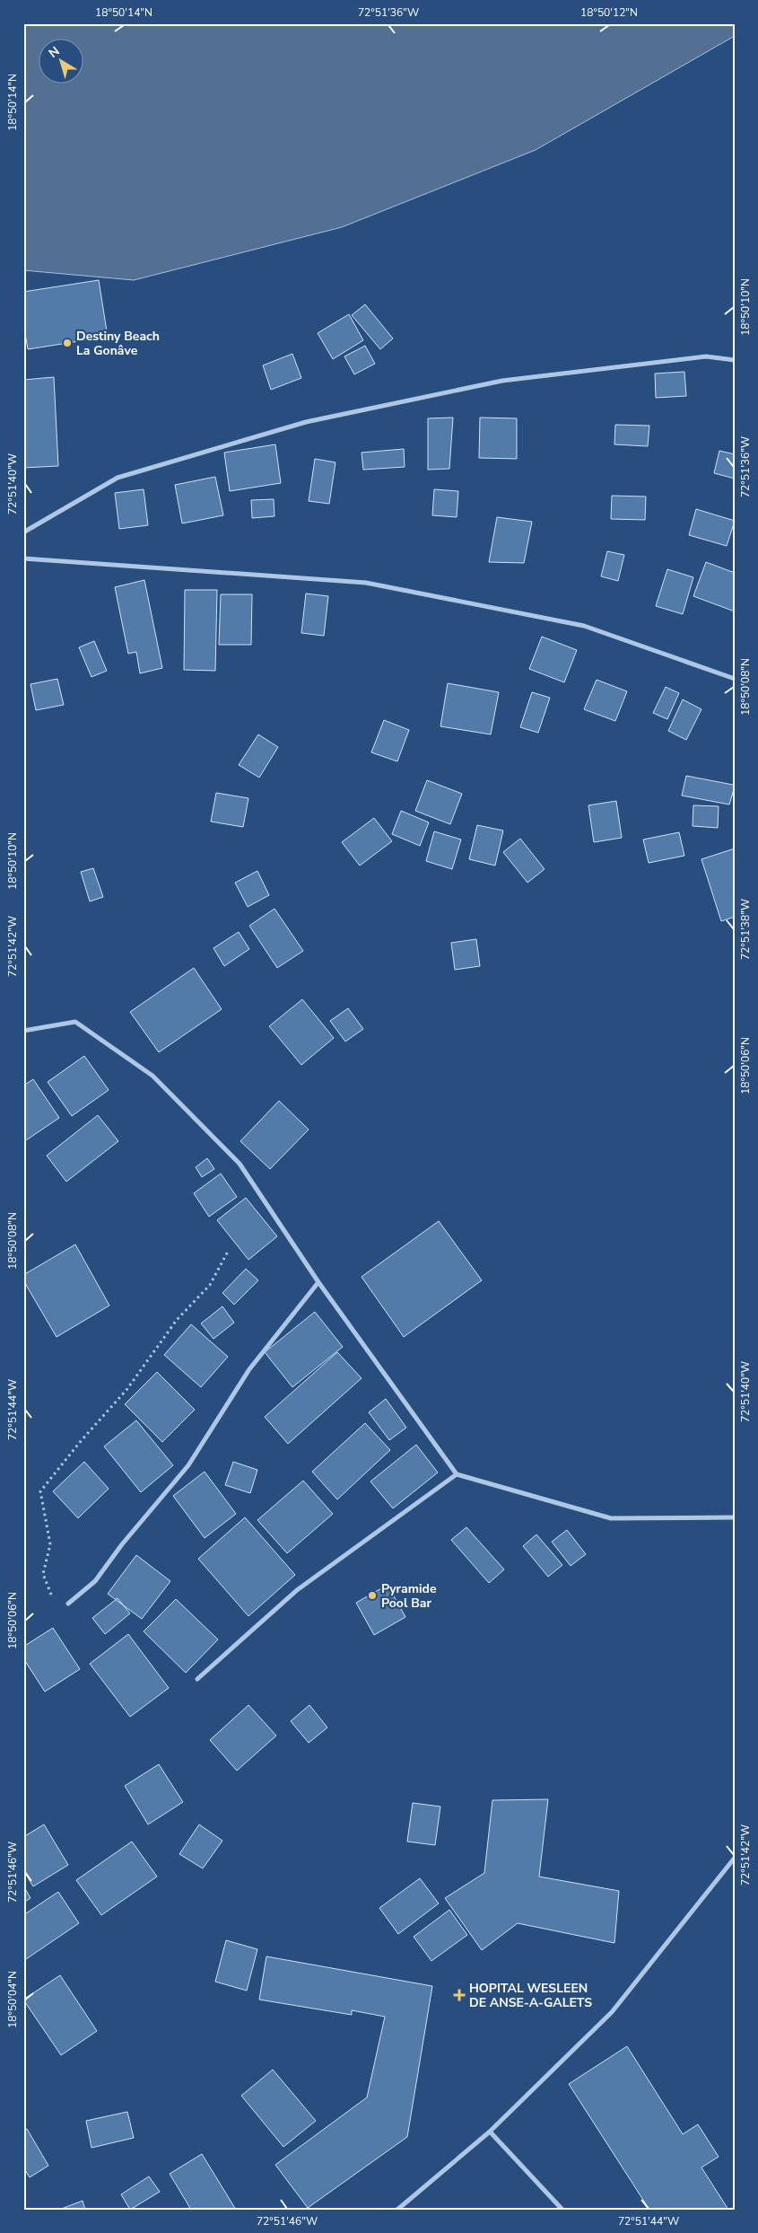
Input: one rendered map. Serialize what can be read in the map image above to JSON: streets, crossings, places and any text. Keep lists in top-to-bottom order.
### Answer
{
  "places": {
    "other": ["Destiny Beach La Gonâve", "Pyramide Pool Bar"],
    "health": ["HOPITAL WESLEEN DE ANSE-A-GALETS"]
  },
  "north": "top left",
  "coordinates": [
    "18°50'14\"N",
    "72°51'36\"W",
    "18°50'12\"N",
    "18°50'10\"N",
    "72°51'40\"W",
    "18°50'08\"N",
    "72°51'38\"W",
    "72°51'42\"W",
    "18°50'06\"N",
    "72°51'44\"W",
    "72°51'46\"W",
    "18°50'04\"N"
  ]
}
